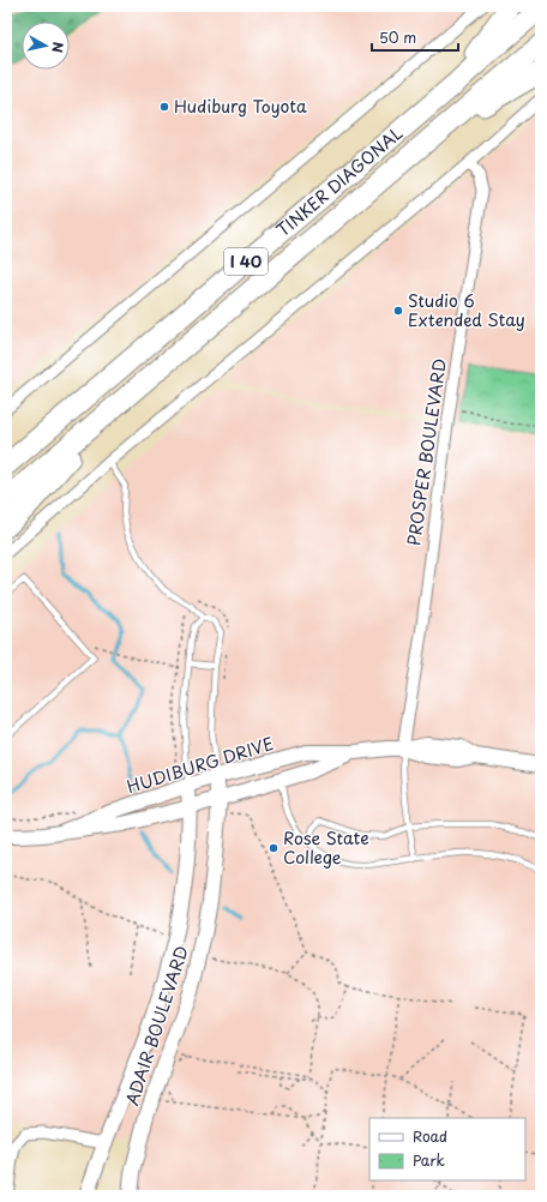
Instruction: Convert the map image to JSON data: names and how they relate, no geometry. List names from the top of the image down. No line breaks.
{"streets":{"highway":["TINKER DIAGONAL","I 40"],"street":["PROSPER BOULEVARD","HUDIBURG DRIVE","ADAIR BOULEVARD"]},"crossings":[["PROSPER BOULEVARD","HUDIBURG DRIVE"],["HUDIBURG DRIVE","ADAIR BOULEVARD"]],"places":["Hudiburg Toyota","Studio 6 Extended Stay","Rose State College"],"legend":["Road","Park"],"scale_bar":"50 m","north":"right"}
